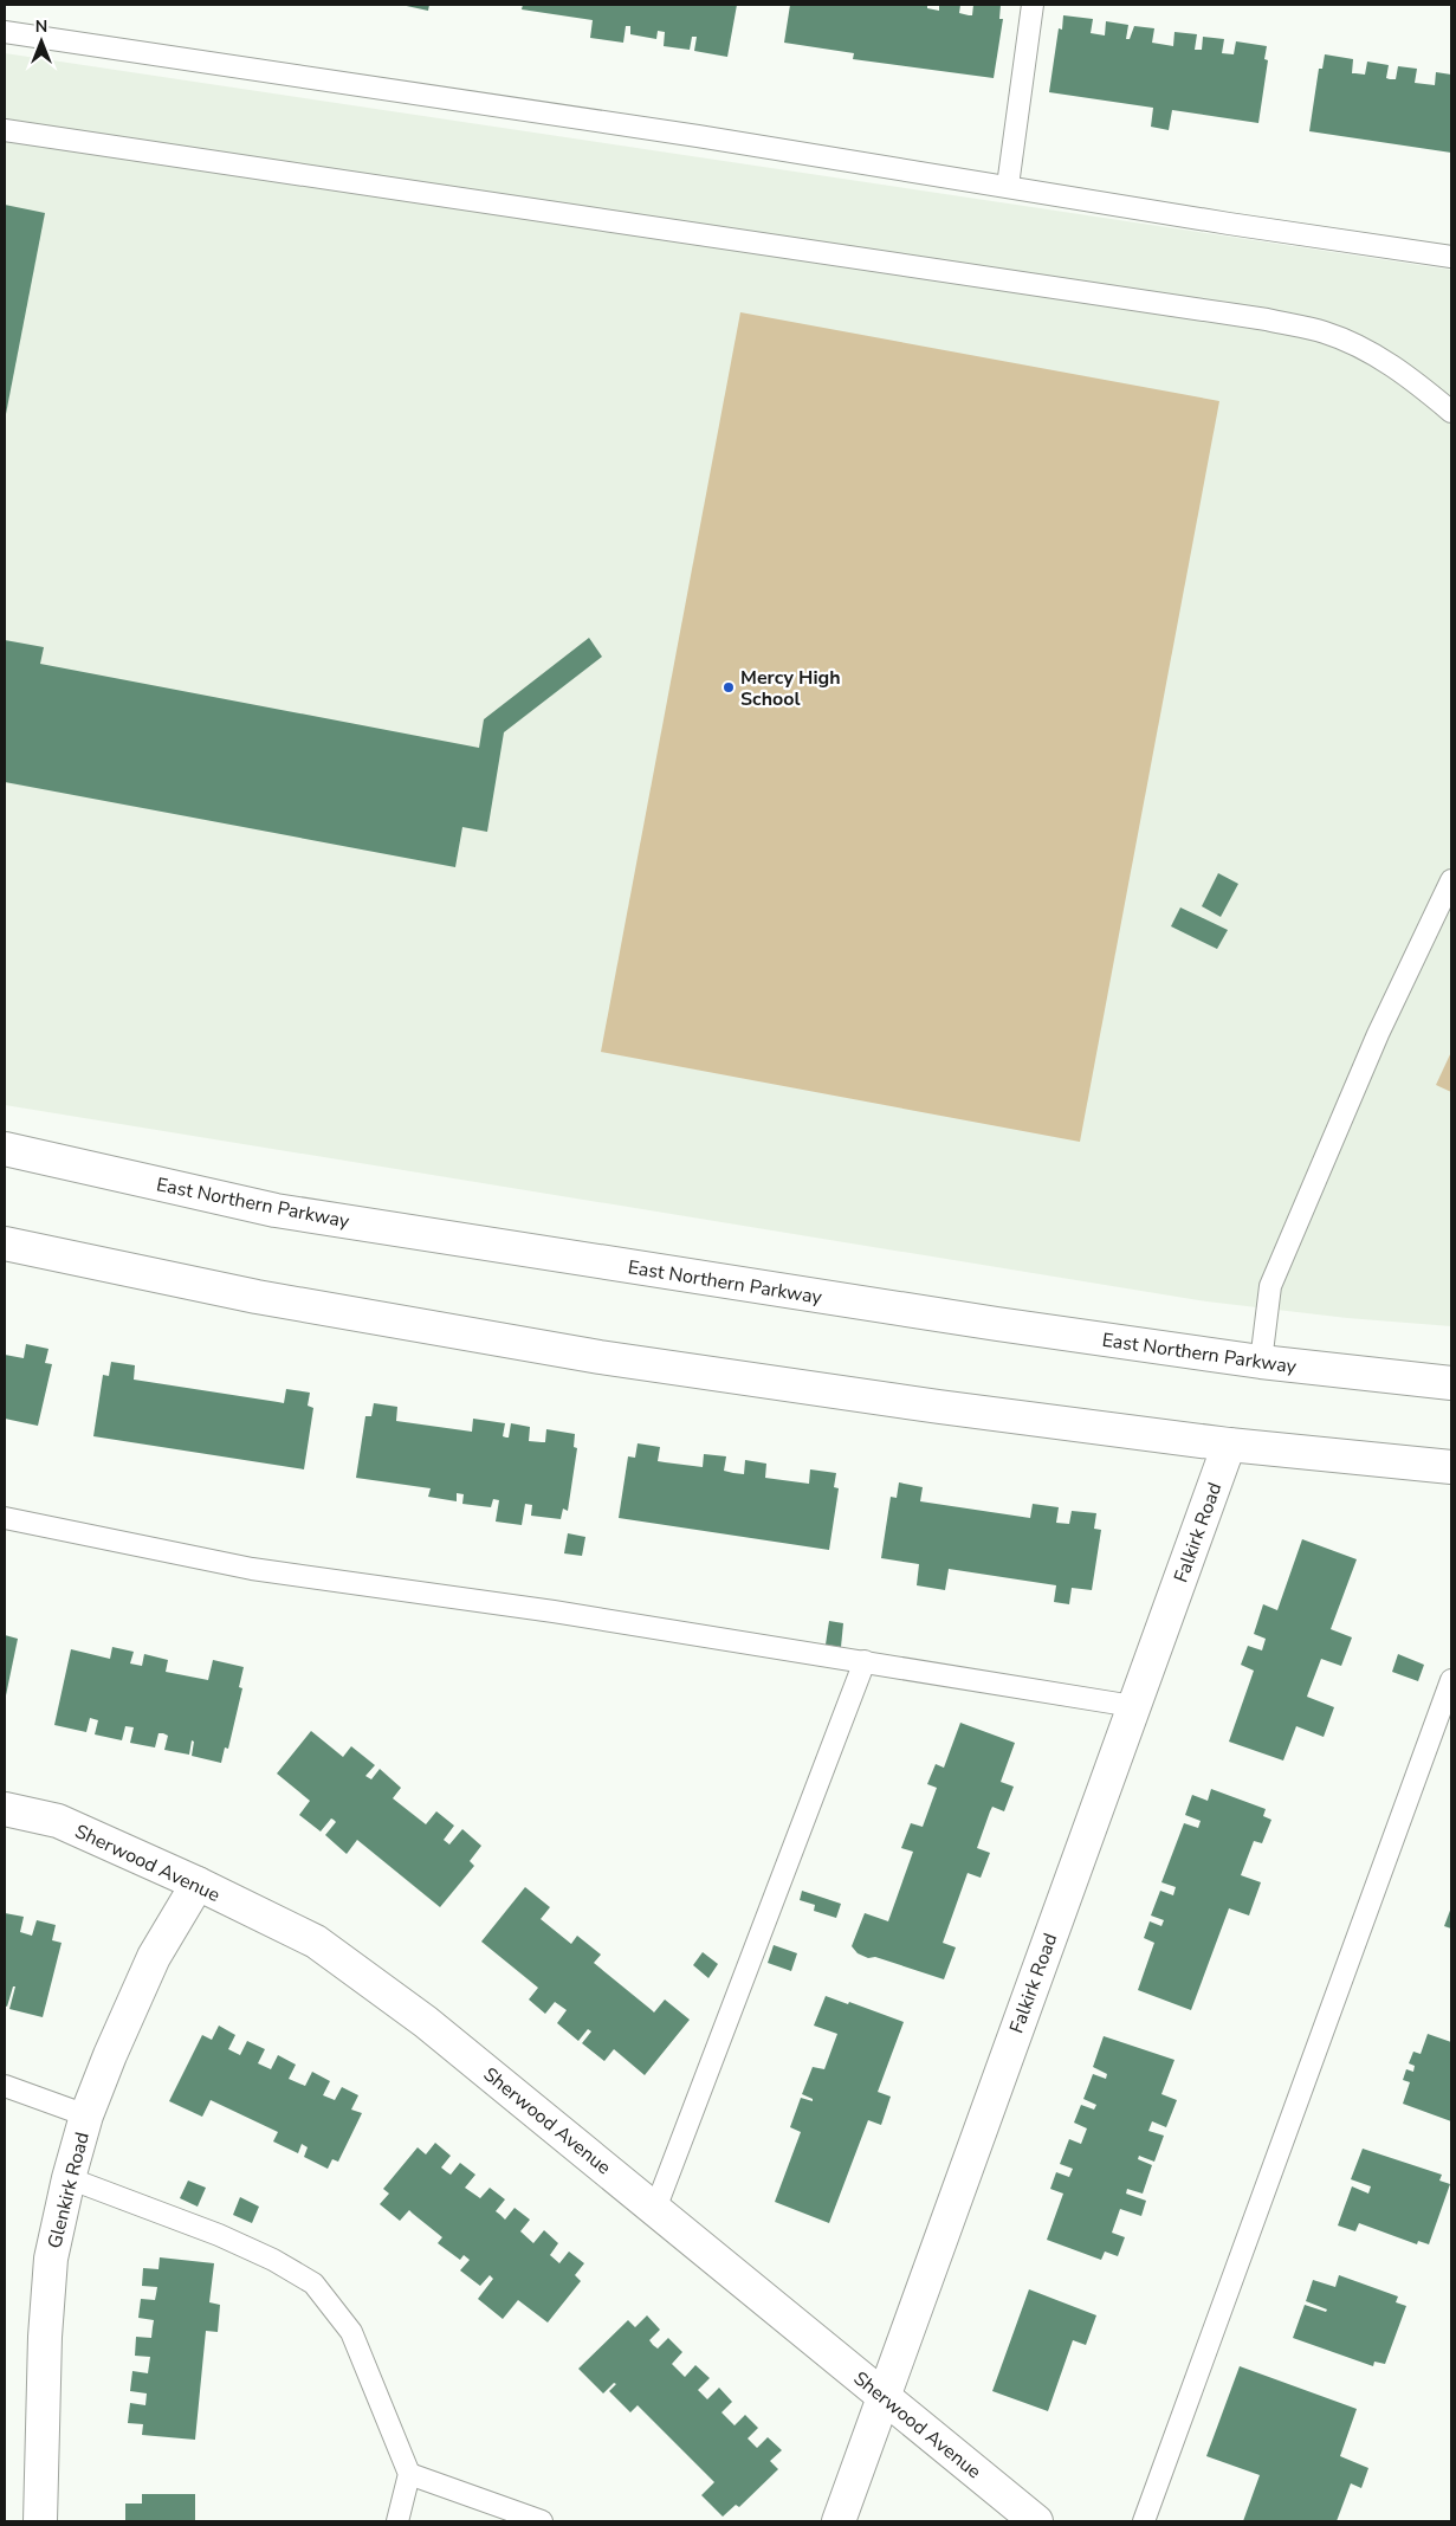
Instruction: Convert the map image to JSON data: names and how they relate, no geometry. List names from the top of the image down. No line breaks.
{"streets":{"street":["East Northern Parkway","Falkirk Road","Sherwood Avenue","Glenkirk Road"]},"crossings":[["Falkirk Road","Sherwood Avenue"],["Sherwood Avenue","Glenkirk Road"]],"places":["Mercy High School"],"north":"top"}
